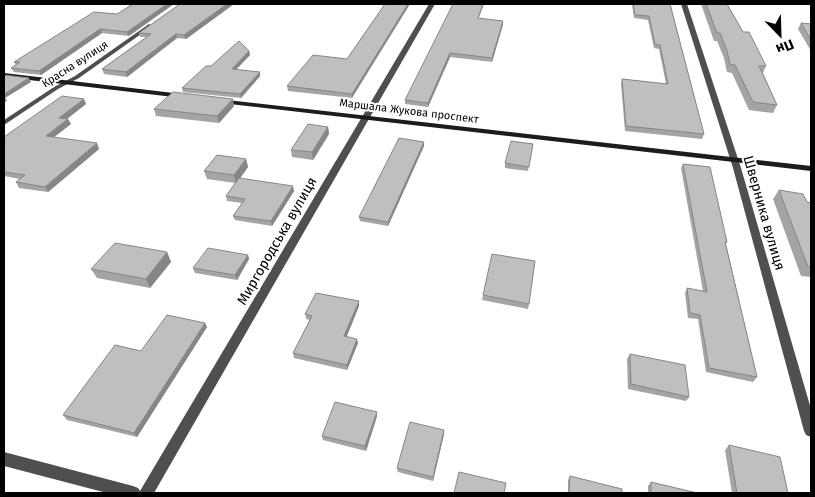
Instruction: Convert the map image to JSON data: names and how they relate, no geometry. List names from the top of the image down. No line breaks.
{"streets":{"street":["Красна вулиця","Маршала Жукова проспект","Шверника вулиця","Миргородська вулиця"]},"crossings":[["Маршала Жукова проспект","Шверника вулиця"],["Маршала Жукова проспект","Миргородська вулиця"]],"north":"bottom right"}
